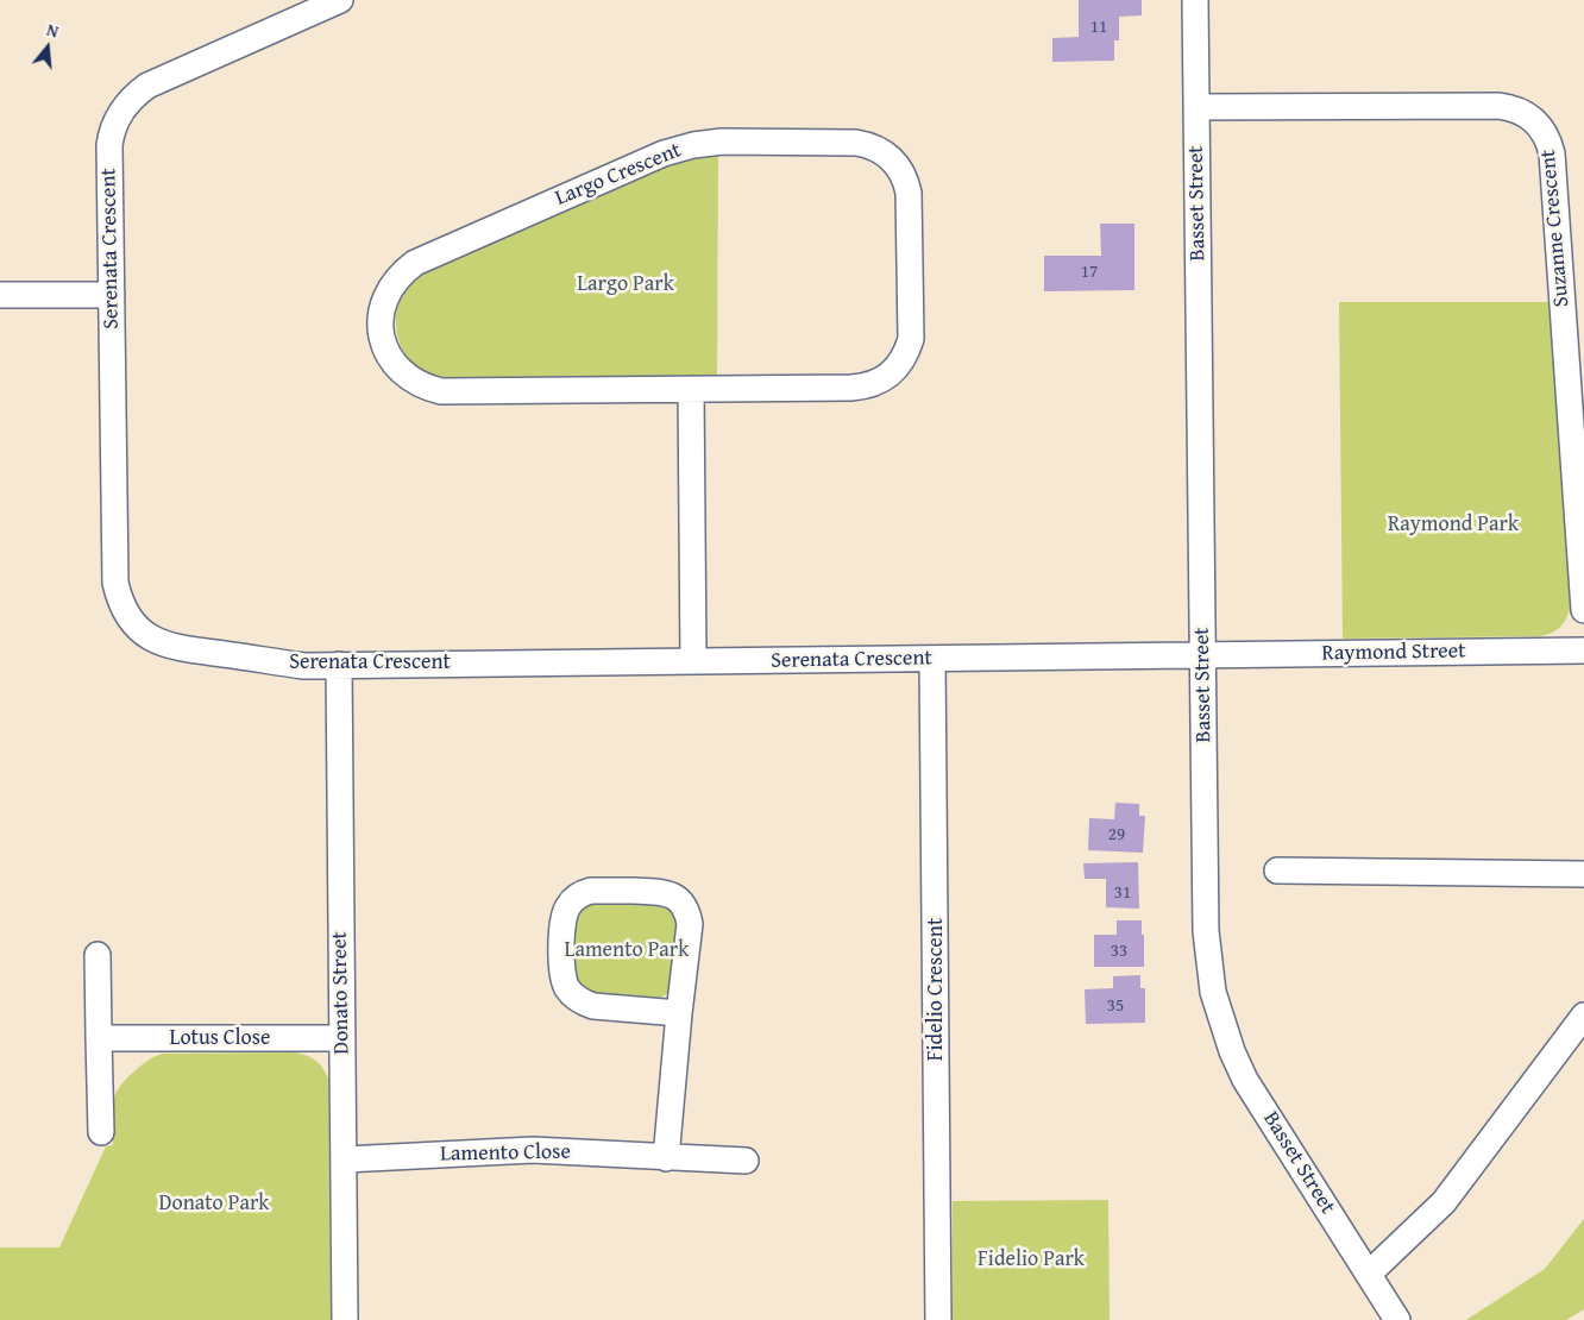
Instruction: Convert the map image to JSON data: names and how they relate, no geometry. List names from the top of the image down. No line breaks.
{"streets":{"street":["Largo Crescent","Basset Street","Suzanne Crescent","Serenata Crescent","Raymond Street","Fidelio Crescent","Donato Street","Lotus Close","Lamento Close"]},"crossings":[["Basset Street","Suzanne Crescent"],["Basset Street","Serenata Crescent"],["Basset Street","Raymond Street"],["Serenata Crescent","Raymond Street"],["Serenata Crescent","Fidelio Crescent"],["Serenata Crescent","Donato Street"],["Donato Street","Lotus Close"],["Donato Street","Lamento Close"]],"parks":["Largo Park","Raymond Park","Lamento Park","Donato Park","Fidelio Park"],"house_numbers":["11","17","29","31","33","35"],"north":"top"}
